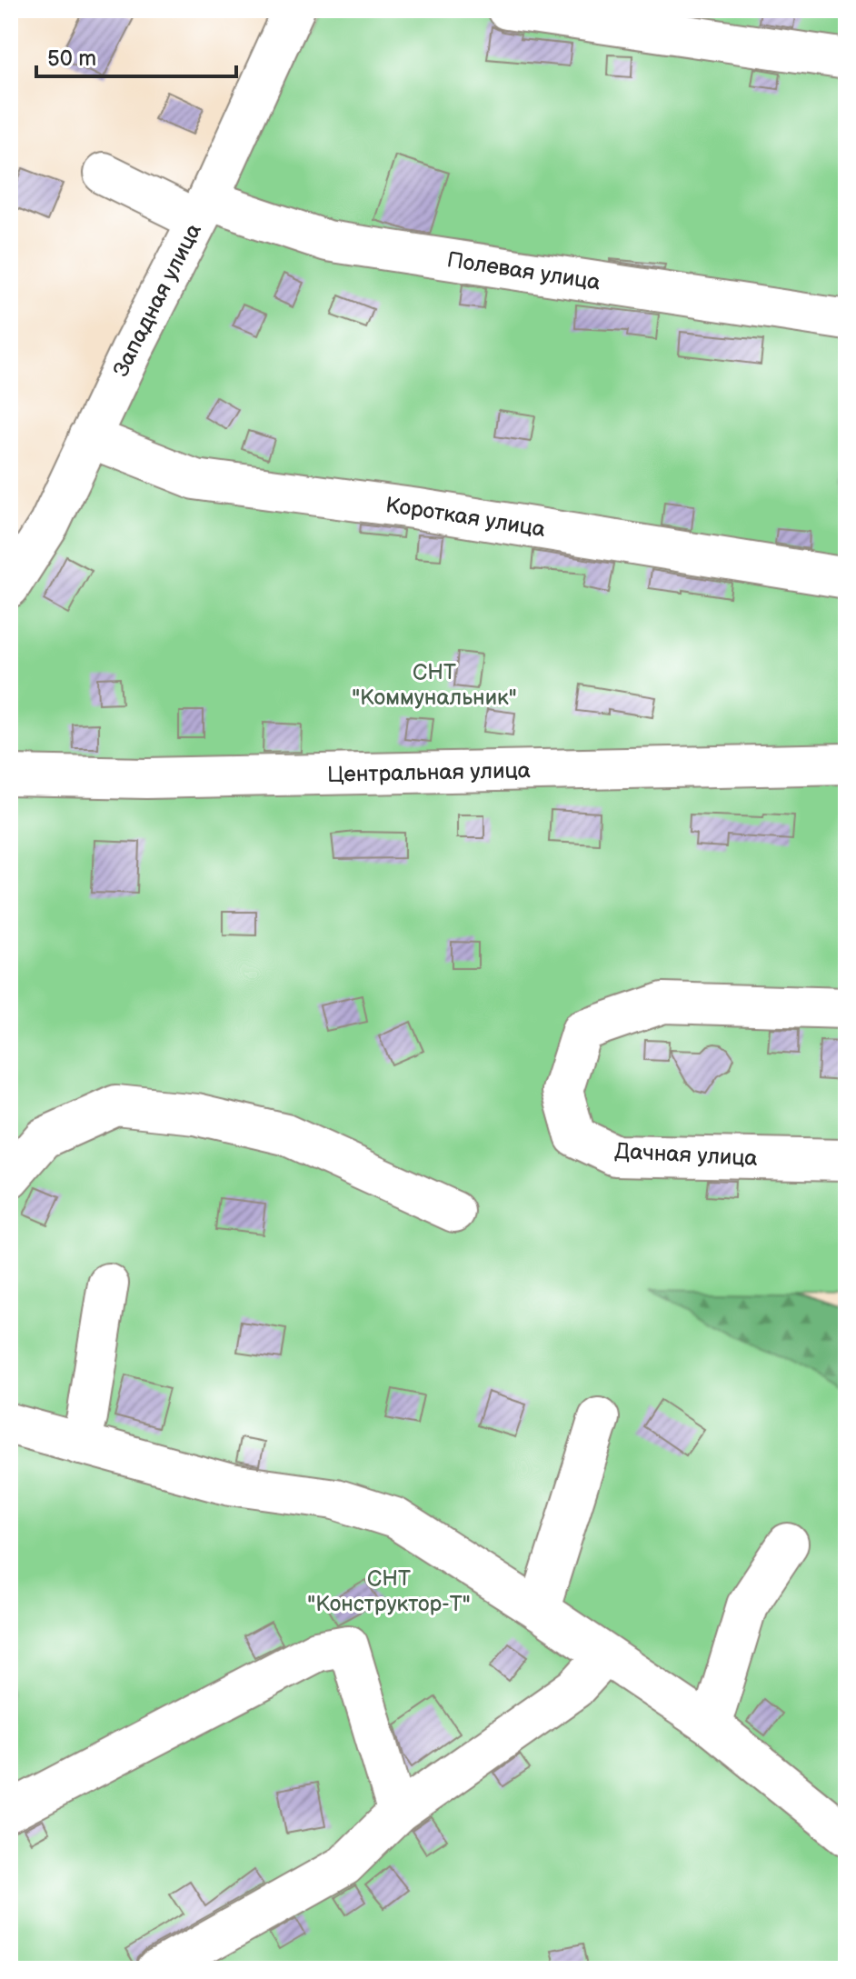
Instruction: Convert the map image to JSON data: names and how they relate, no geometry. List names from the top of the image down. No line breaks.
{"streets":{"street":["Полевая улица","Западная улица","Короткая улица","Центральная улица","Дачная улица"]},"crossings":[["Полевая улица","Западная улица"],["Западная улица","Короткая улица"]],"parks":["СНТ \"Коммунальник\"","СНТ \"Конструктор-Т\""],"scale_bar":"50 m"}
